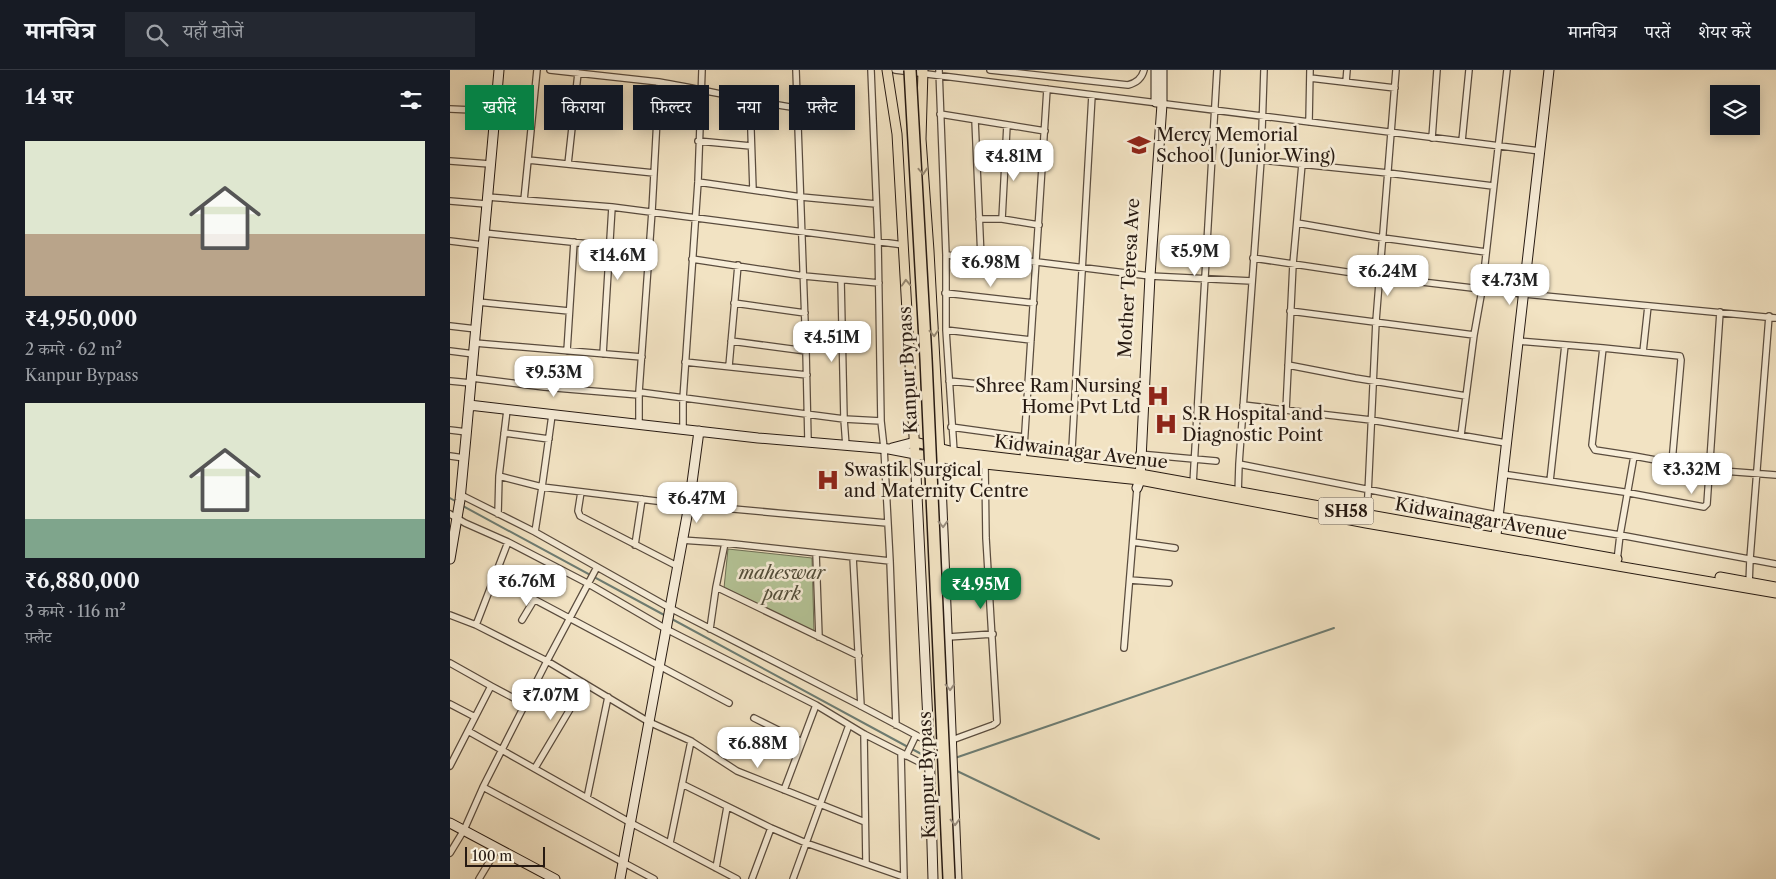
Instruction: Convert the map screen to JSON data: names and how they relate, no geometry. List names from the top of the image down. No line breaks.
{"streets":{"highway":["Kanpur Bypass"],"main road":["Kidwainagar Avenue","SH58"]},"parks":["maheswar park"],"places":{"school or university":["Mercy Memorial School (Junior Wing)"],"hospital":["Shree Ram Nursing Home Pvt Ltd","S.R Hospital and Diagnostic Point","Swastik Surgical and Maternity Centre"]},"scale_bar":"100 m","page":{"header":"मानचित्र","search":"यहाँ खोजें","nav":["मानचित्र","परतें","शेयर करें"],"heading":"14 घर","chip":["खरीदें","किराया","फ़िल्टर","नया","फ़्लैट"],"list":[{"name":"₹4,950,000","note":"2 कमरे · 62 m² · Kanpur Bypass"},{"name":"₹6,880,000","note":"3 कमरे · 116 m² · फ़्लैट"}],"price":["₹4.81M","₹5.9M","₹14.6M","₹6.98M","₹6.24M","₹4.73M","₹4.51M","₹9.53M","₹3.32M","₹6.47M","₹6.76M","₹4.95M","₹7.07M","₹6.88M"],"scale":"100 m"}}
